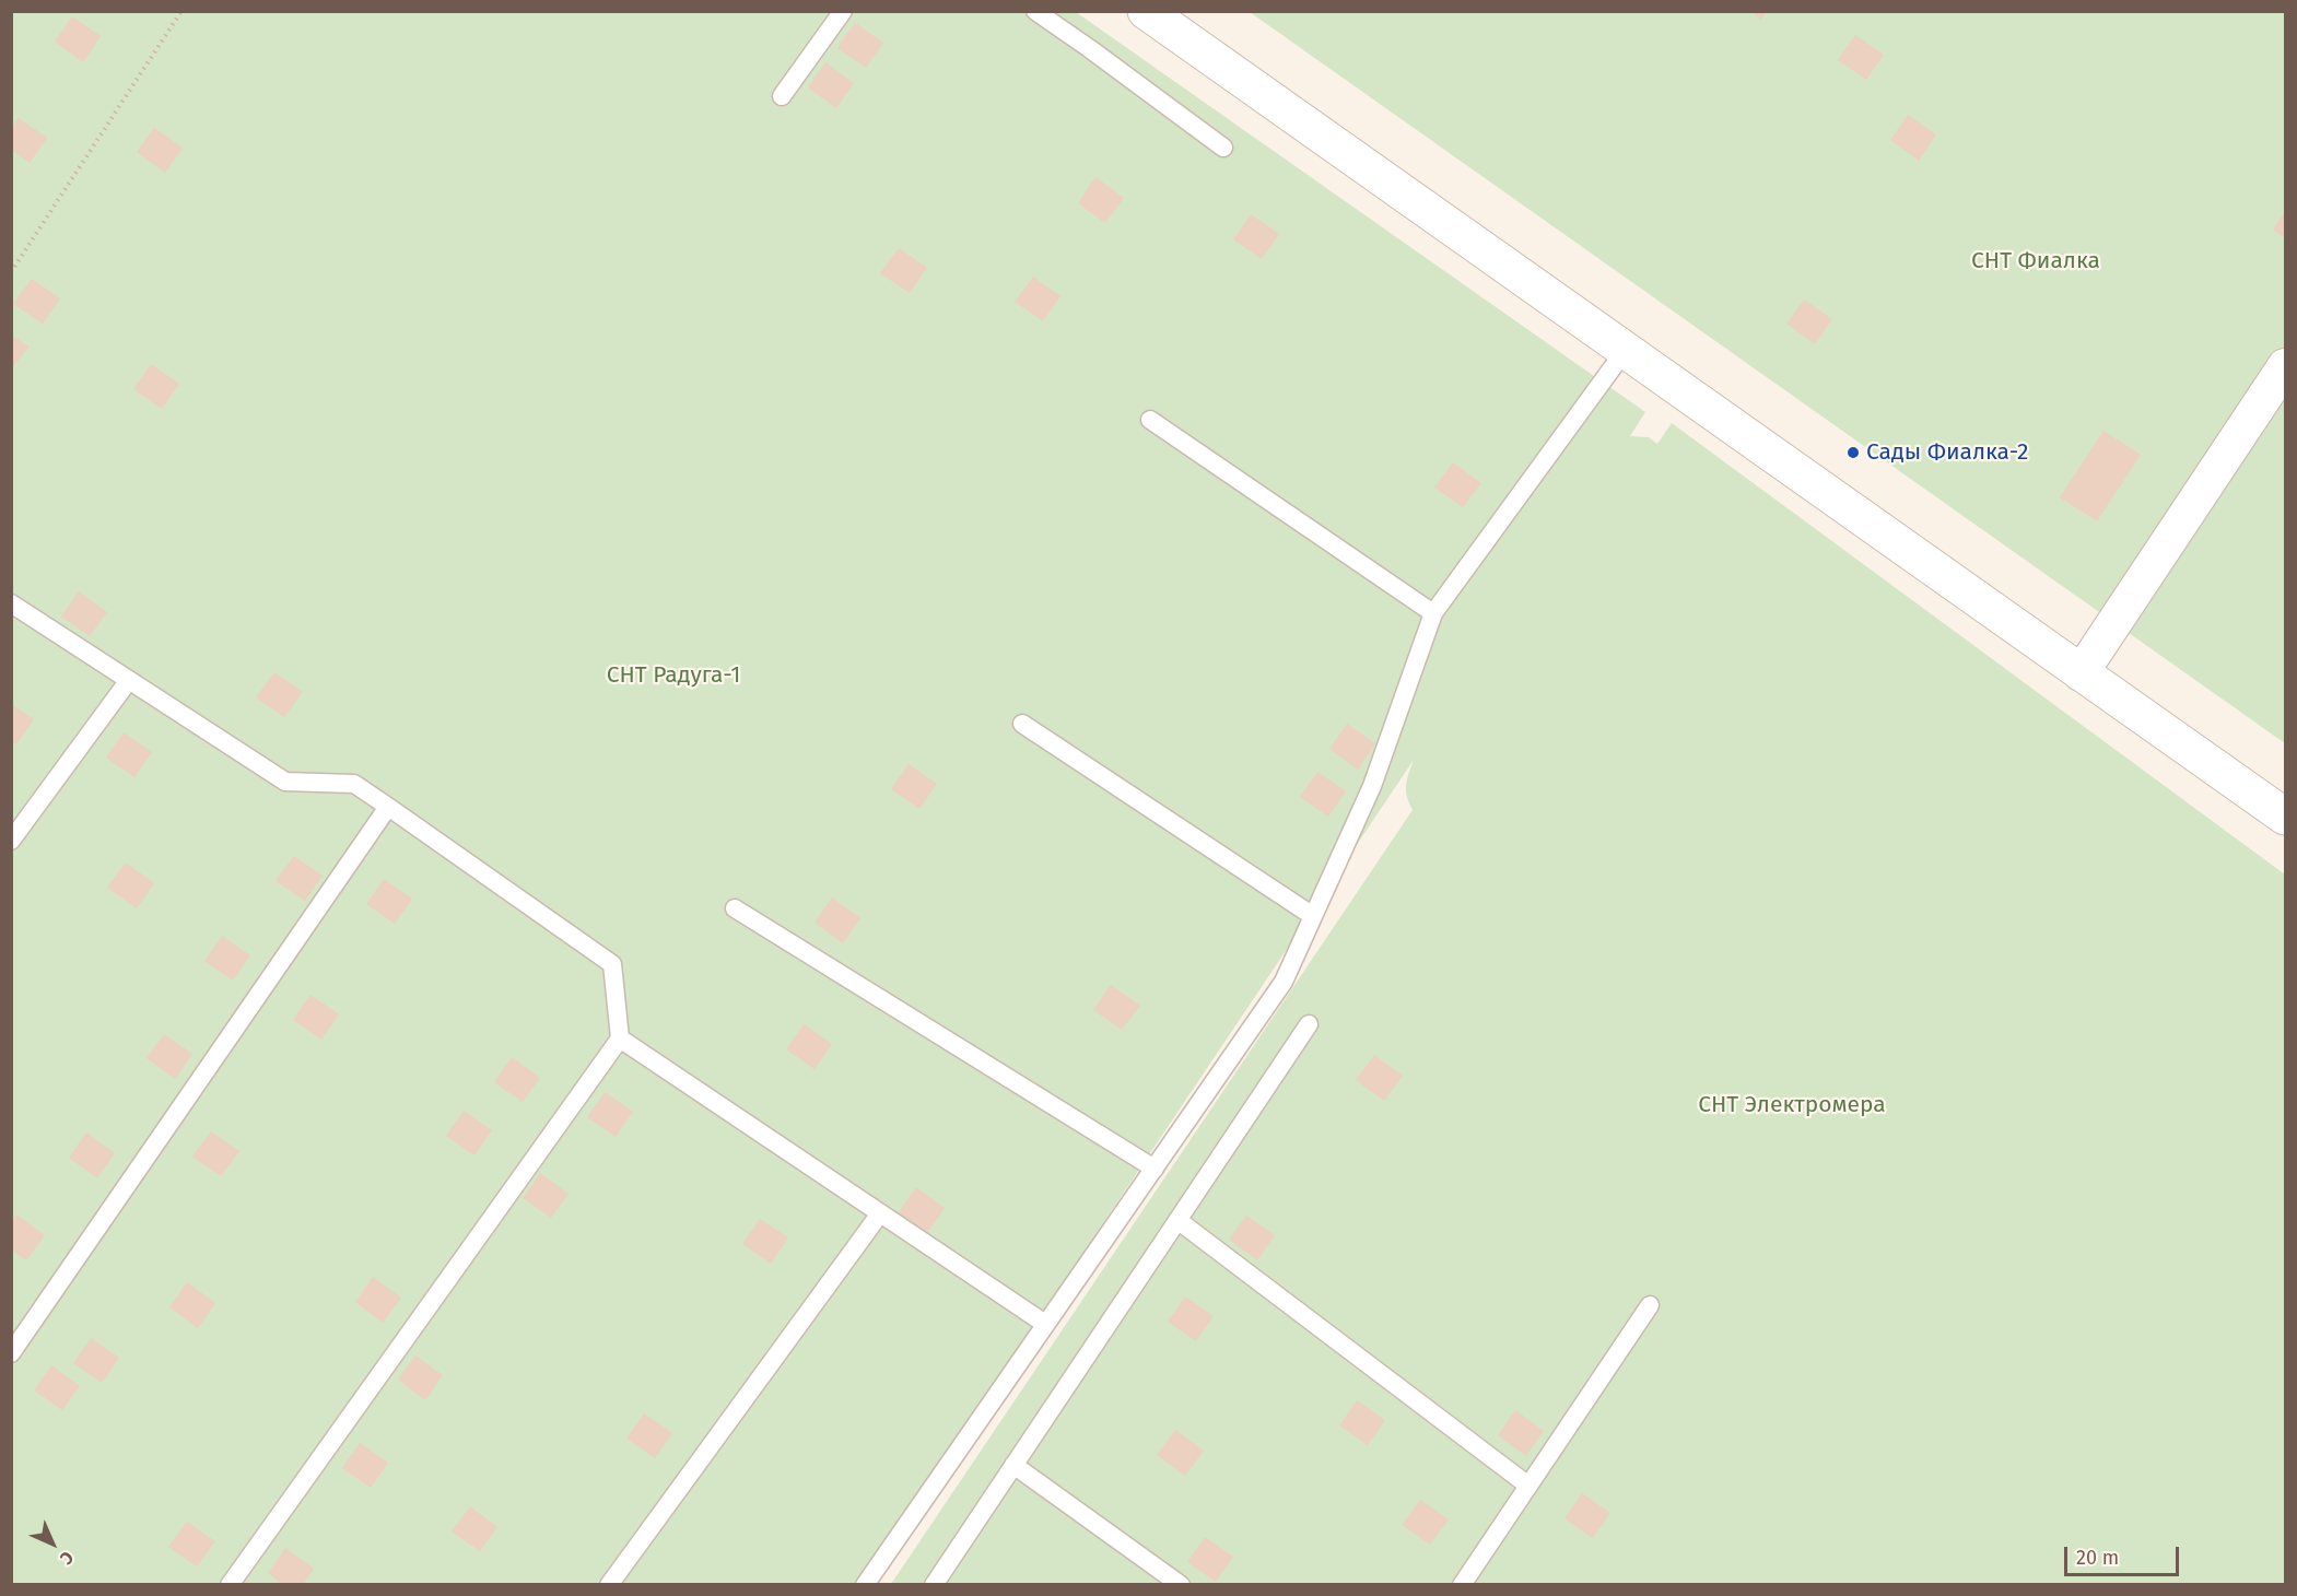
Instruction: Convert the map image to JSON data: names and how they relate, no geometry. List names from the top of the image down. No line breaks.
{"parks":["СНТ Фиалка","СНТ Радуга-1","СНТ Электромера"],"places":["Сады Фиалка-2"],"scale_bar":"20 m","north":"bottom right"}
